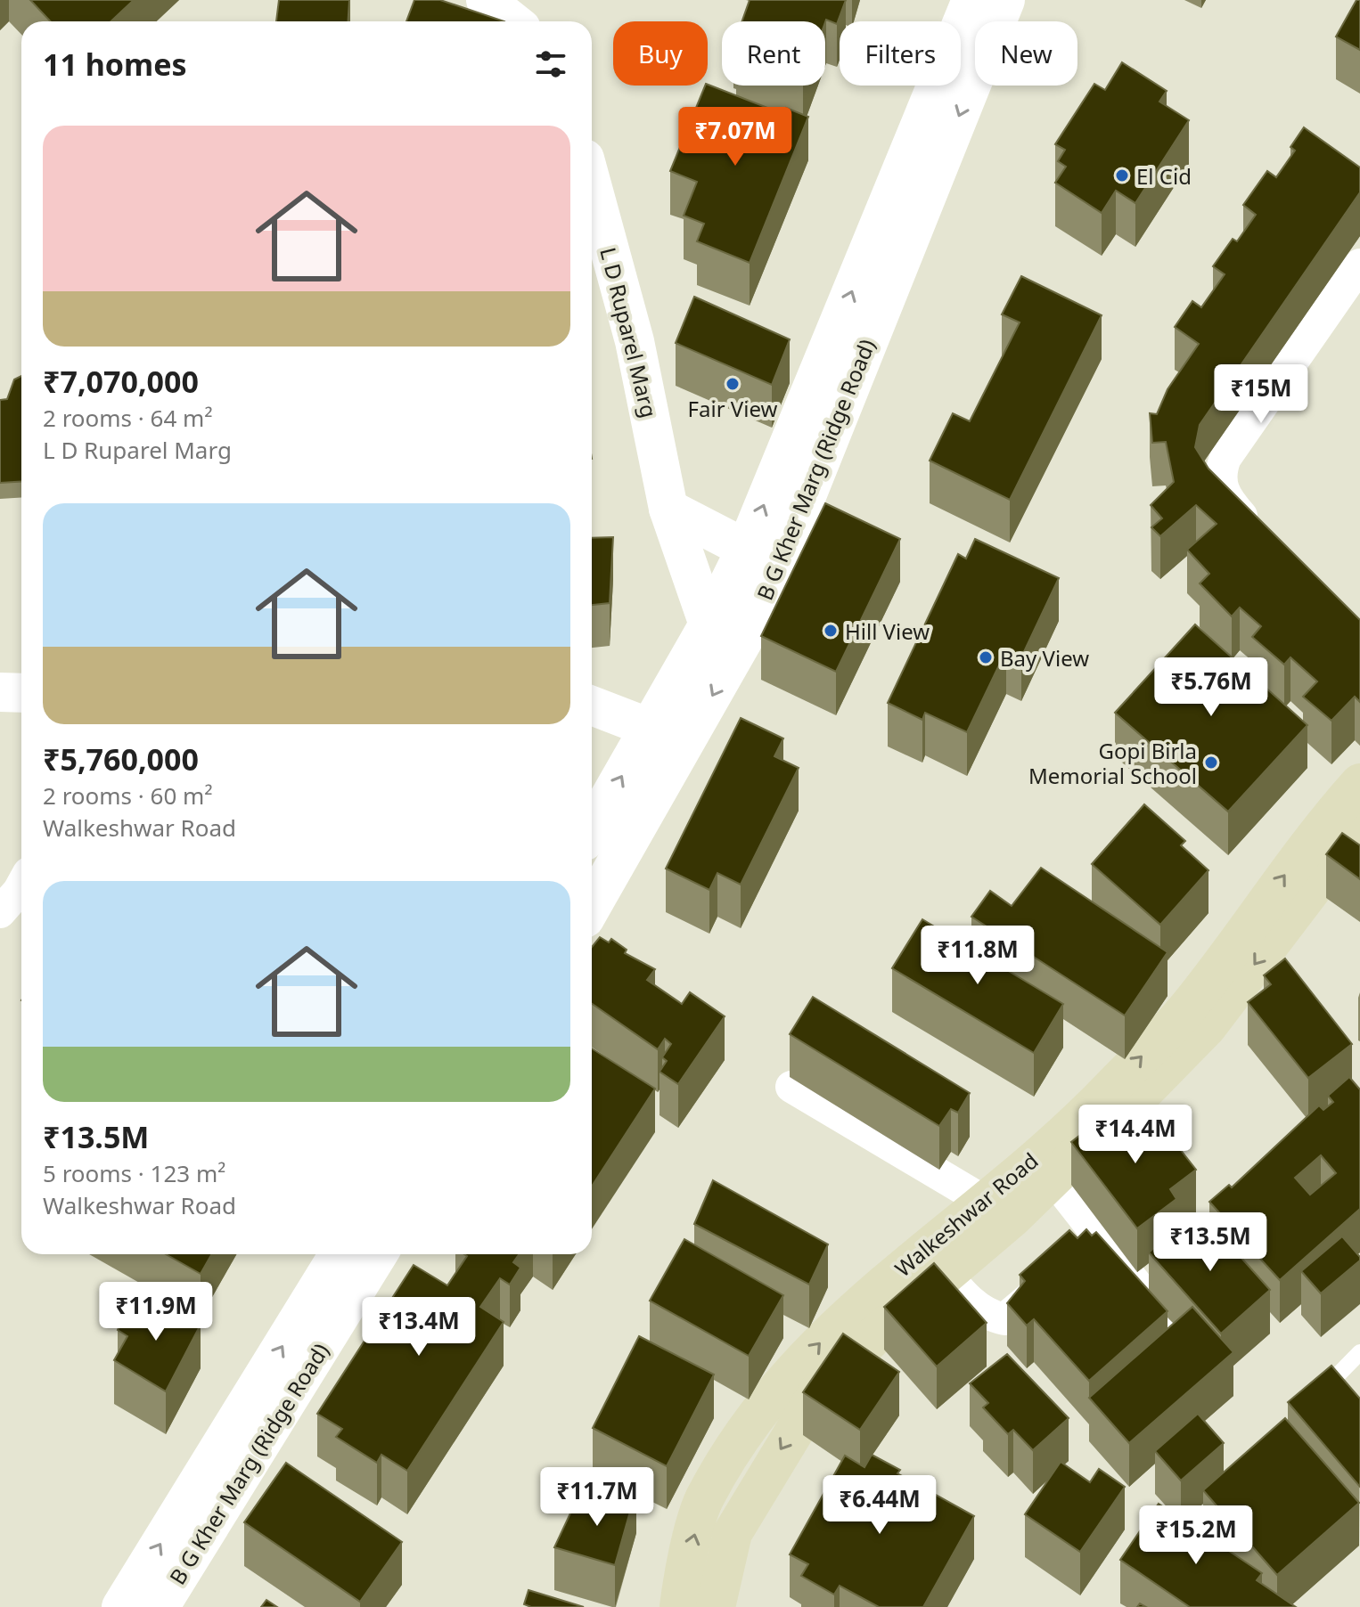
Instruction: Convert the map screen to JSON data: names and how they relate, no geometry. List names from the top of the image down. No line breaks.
{"streets":{"main road":["Walkeshwar Road"],"street":["L D Ruparel Marg","B G Kher Marg (Ridge Road)"]},"crossings":[["L D Ruparel Marg","B G Kher Marg (Ridge Road)"]],"places":["El Cid","Fair View","Hill View","Bay View","Gopi Birla Memorial School"],"page":{"chip":["Buy","Rent","Filters","New"],"heading":"11 homes","price":["₹7.07M","₹15M","₹5.76M","₹11.8M","₹14.4M","₹13.5M","₹11.9M","₹13.4M","₹11.7M","₹6.44M","₹15.2M"],"list":[{"name":"₹7,070,000","note":"2 rooms · 64 m² · L D Ruparel Marg"},{"name":"₹5,760,000","note":"2 rooms · 60 m² · Walkeshwar Road"},{"name":"₹13.5M","note":"5 rooms · 123 m² · Walkeshwar Road"}]}}
